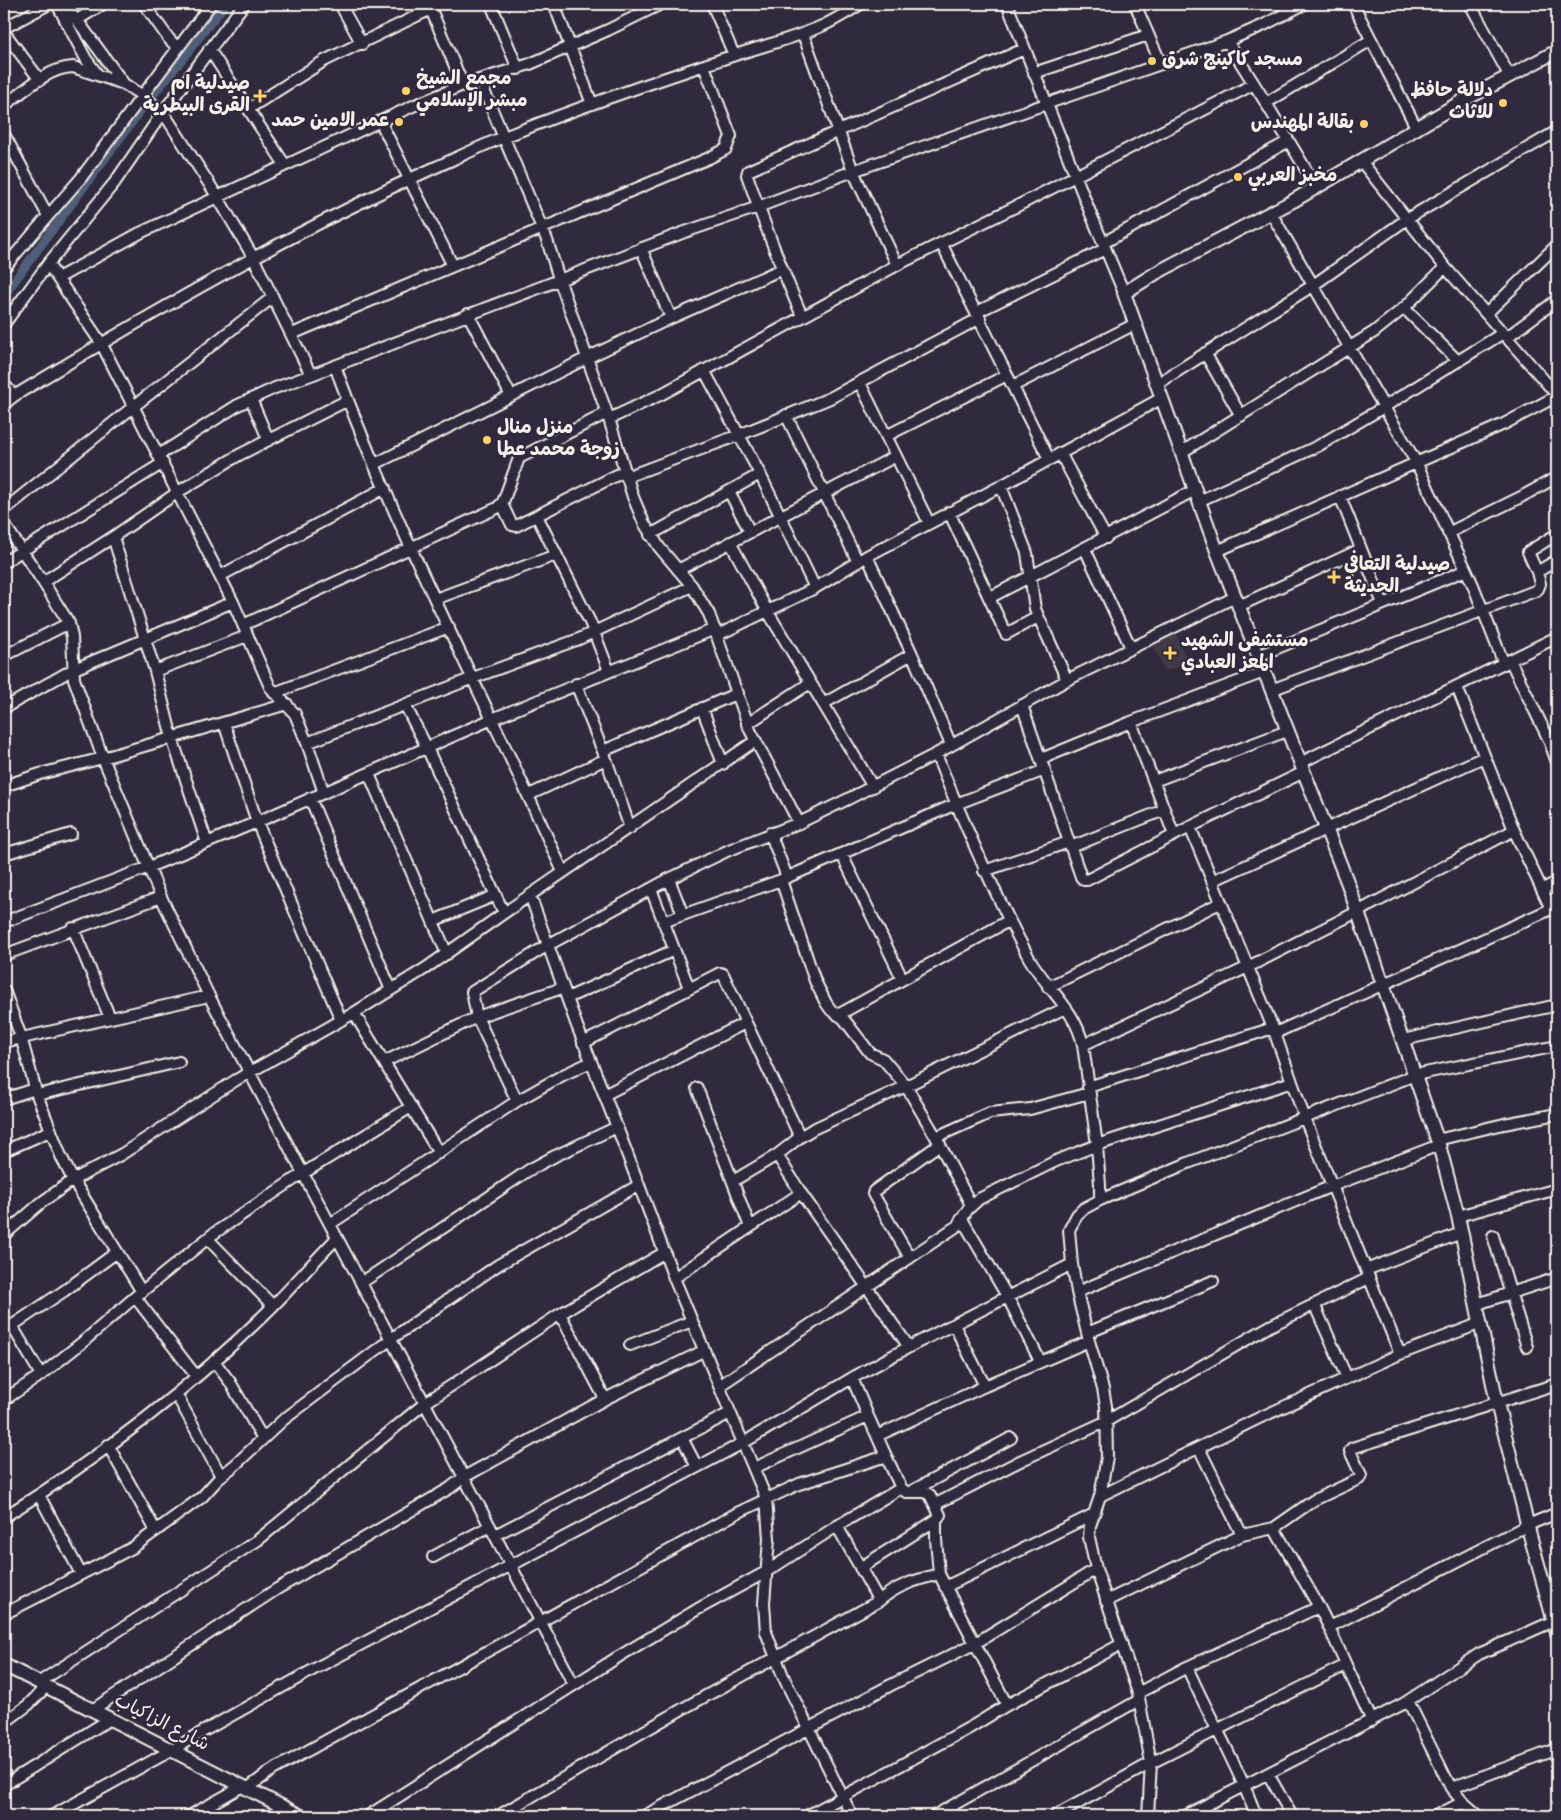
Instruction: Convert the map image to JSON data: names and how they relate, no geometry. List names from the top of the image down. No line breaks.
{"streets":{"street":["شارع الزاكياب"]},"places":{"other":["مسجد كاكينج شرق","مجمع الشيخ مبشر الإسلامي","دلالة حافظ للاثاث","عمر الامين حمد","بقالة المهندس","مخبز العربي","منزل منال زوجة محمد عطا"],"health":["صيدلية ام القرى البيطرية","صيدلية التعافي الحديثة","مستشفى الشهيد المعز العبادي"]}}
